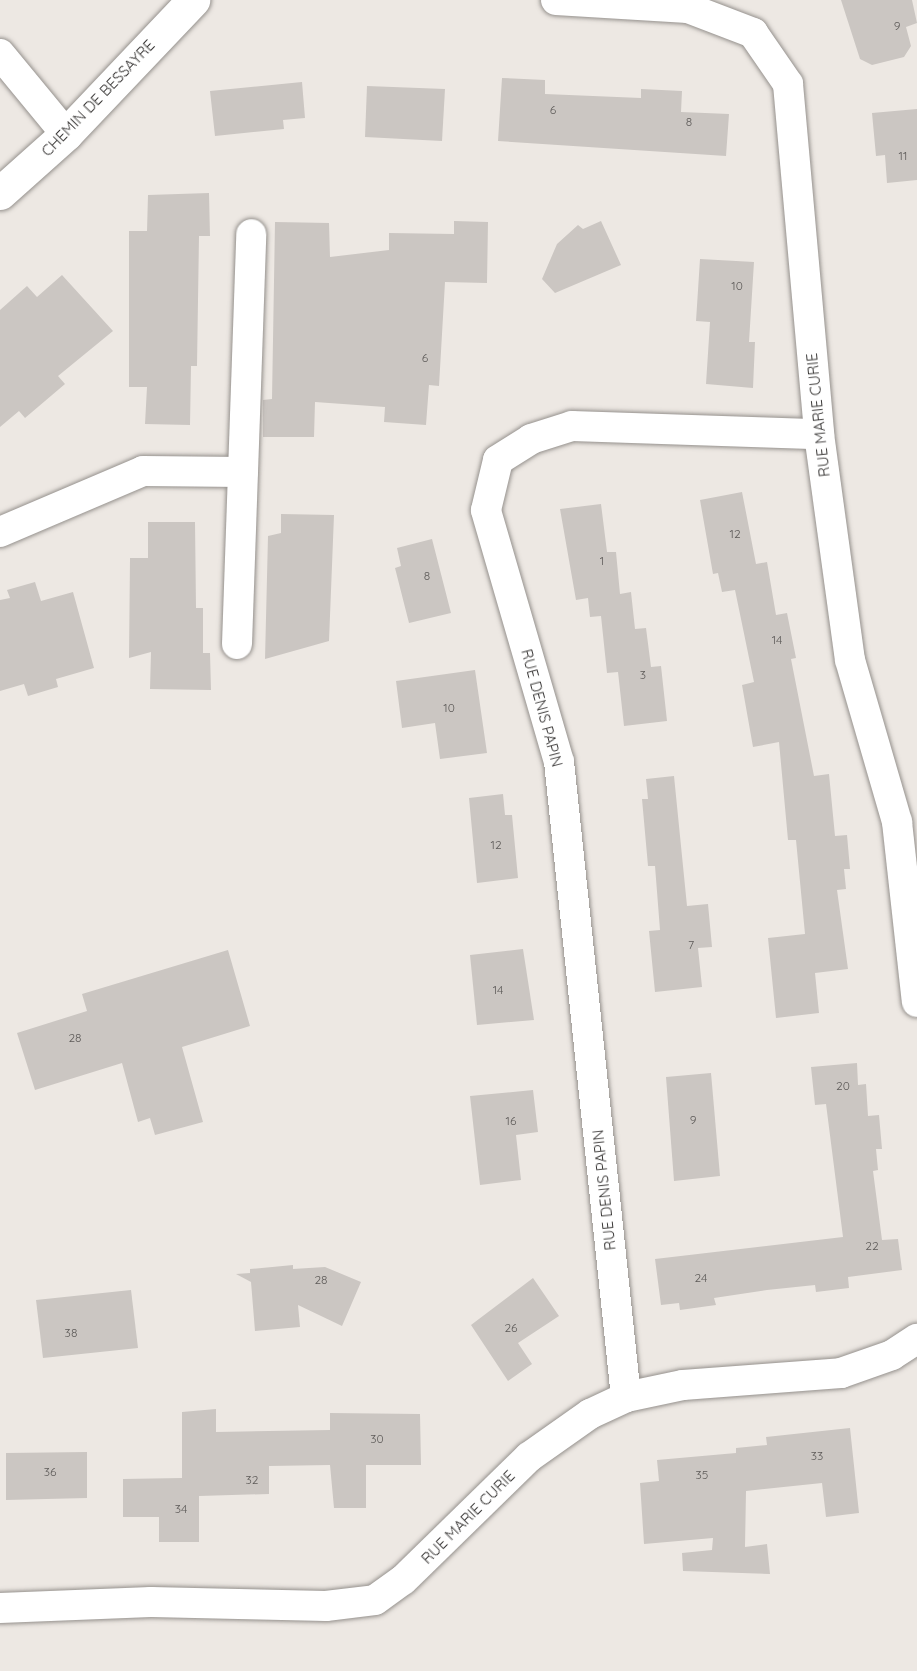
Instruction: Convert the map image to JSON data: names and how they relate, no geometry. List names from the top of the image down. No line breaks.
{"streets":{"street":["CHEMIN DE BESSAYRE","RUE MARIE CURIE","RUE DENIS PAPIN"]},"crossings":[["RUE MARIE CURIE","RUE DENIS PAPIN"]],"house_numbers":["9","6","8","11","10","6","12","1","8","14","3","10","12","7","14","28","20","9","16","22","24","28","26","38","30","33","36","35","32","34"]}
